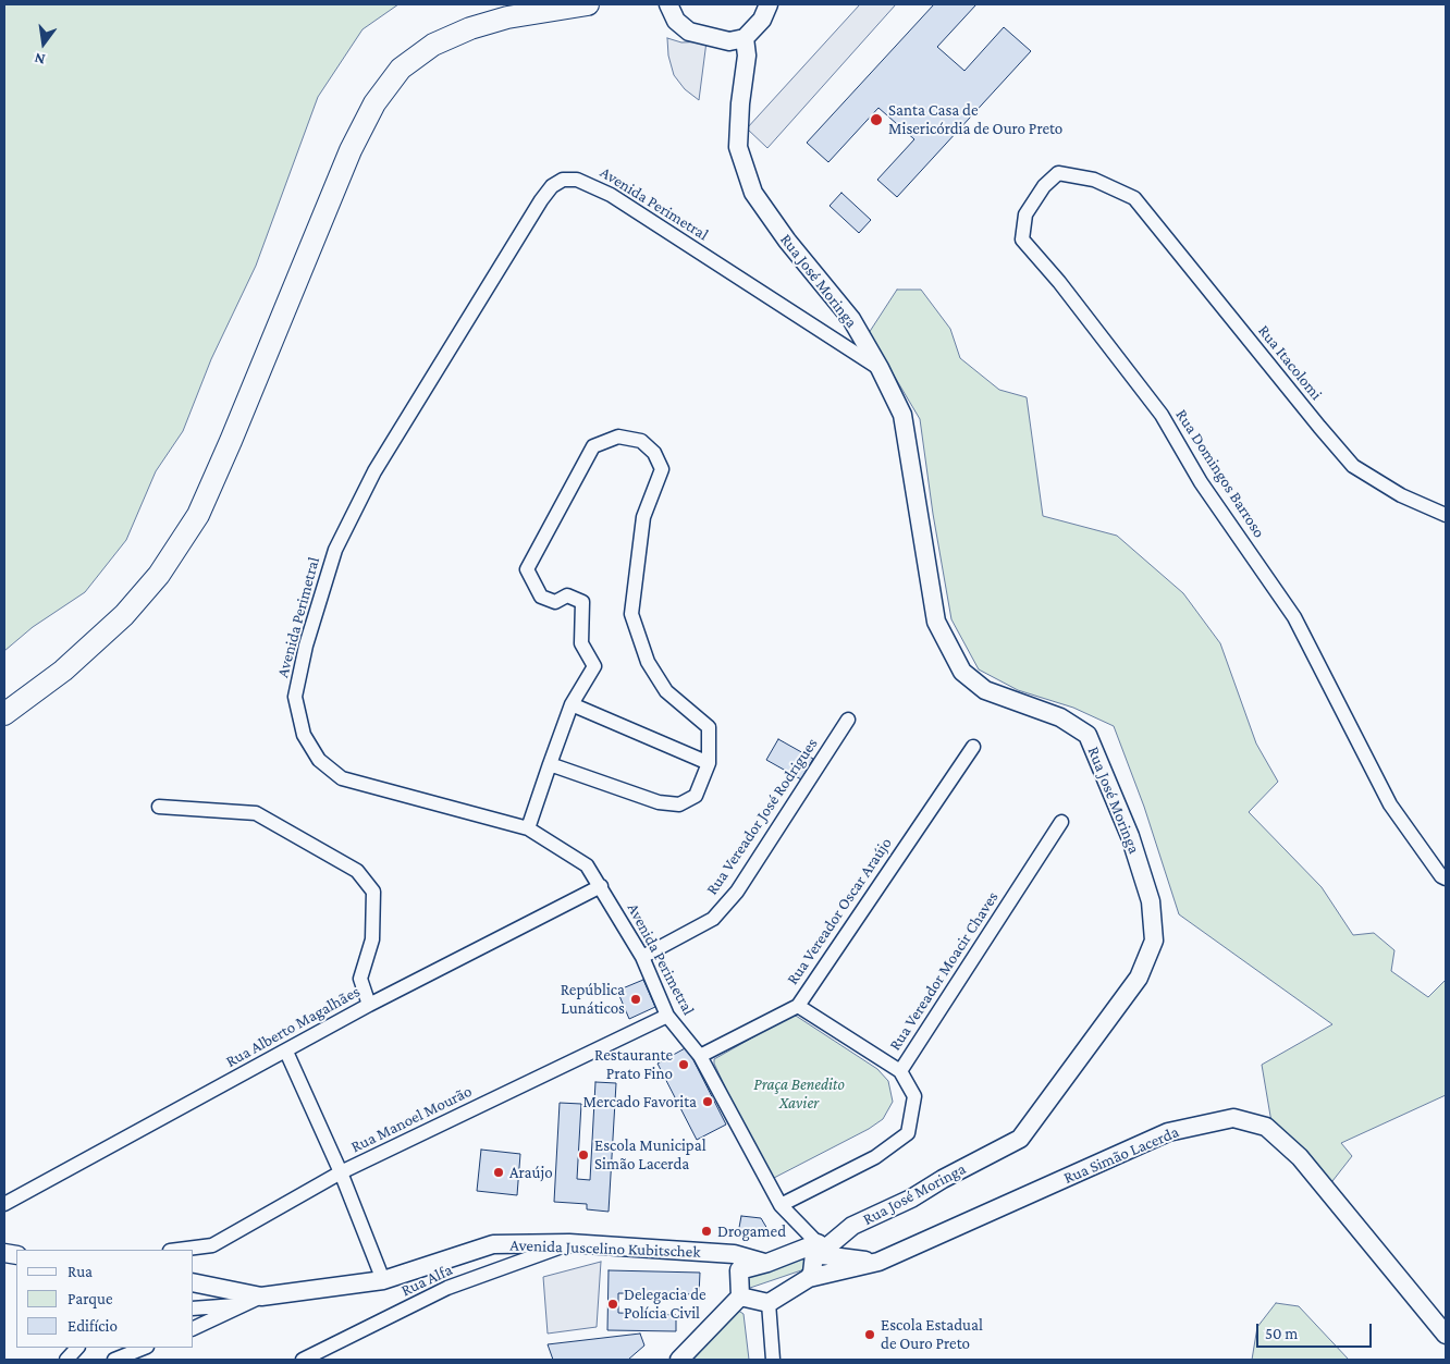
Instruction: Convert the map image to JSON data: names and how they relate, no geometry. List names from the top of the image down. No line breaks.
{"streets":{"street":["Avenida Perimetral","Rua José Moringa","Rua Itacolomi","Rua Domingos Barroso","Rua Vereador José Rodrigues","Rua Vereador Oscar Araújo","Rua Vereador Moacir Chaves","Rua Alberto Magalhães","Rua Manoel Mourão","Rua Simão Lacerda","Avenida Juscelino Kubitschek","Rua Alfa"]},"crossings":[["Avenida Perimetral","Rua José Moringa"],["Avenida Perimetral","Rua Vereador José Rodrigues"],["Avenida Perimetral","Rua Vereador Oscar Araújo"],["Avenida Perimetral","Rua Vereador Moacir Chaves"],["Avenida Perimetral","Rua Alberto Magalhães"],["Avenida Perimetral","Rua Manoel Mourão"],["Avenida Perimetral","Avenida Juscelino Kubitschek"],["Rua José Moringa","Avenida Juscelino Kubitschek"],["Rua Itacolomi","Rua Domingos Barroso"],["Avenida Juscelino Kubitschek","Rua Alfa"]],"parks":["Praça Benedito Xavier"],"places":["Santa Casa de Misericórdia de Ouro Preto","República Lunáticos","Restaurante Prato Fino","Mercado Favorita","Escola Municipal Simão Lacerda","Araújo","Drogamed","Delegacia de Polícia Civil","Escola Estadual de Ouro Preto"],"legend":["Rua","Parque","Edifício"],"scale_bar":"50 m","north":"bottom"}
